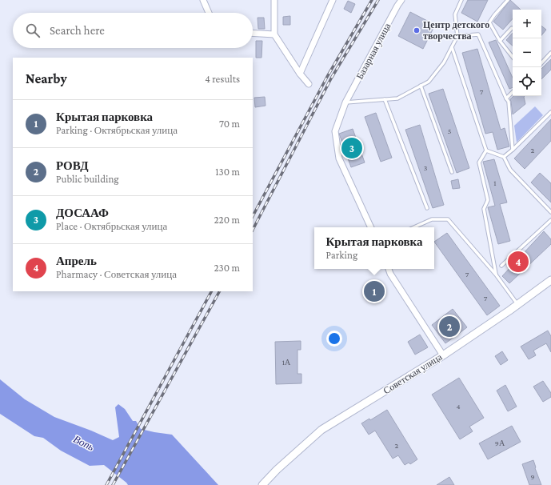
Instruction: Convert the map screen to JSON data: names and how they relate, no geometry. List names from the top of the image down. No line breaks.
{"streets":{"street":["Базарная улица","Советская улица"]},"water":["Вопь"],"places":["Центр детского творчества"],"house_numbers":["7","5","2","3","1","7","7","1А","4","9А","2","9"],"page":{"map_buttons":["+","−"],"search":"Search here","heading":["Nearby","4 results"],"list":[{"mark":"1","name":"Крытая парковка","note":"Parking · Октябрьская улица","value":"70 m"},{"mark":"2","name":"РОВД","note":"Public building","value":"130 m"},{"mark":"3","name":"ДОСААФ","note":"Place · Октябрьская улица","value":"220 m"},{"mark":"4","name":"Апрель","note":"Pharmacy · Советская улица","value":"230 m"}],"pins":["3","4","1","2"],"popup":["Крытая парковка","Parking"]}}
